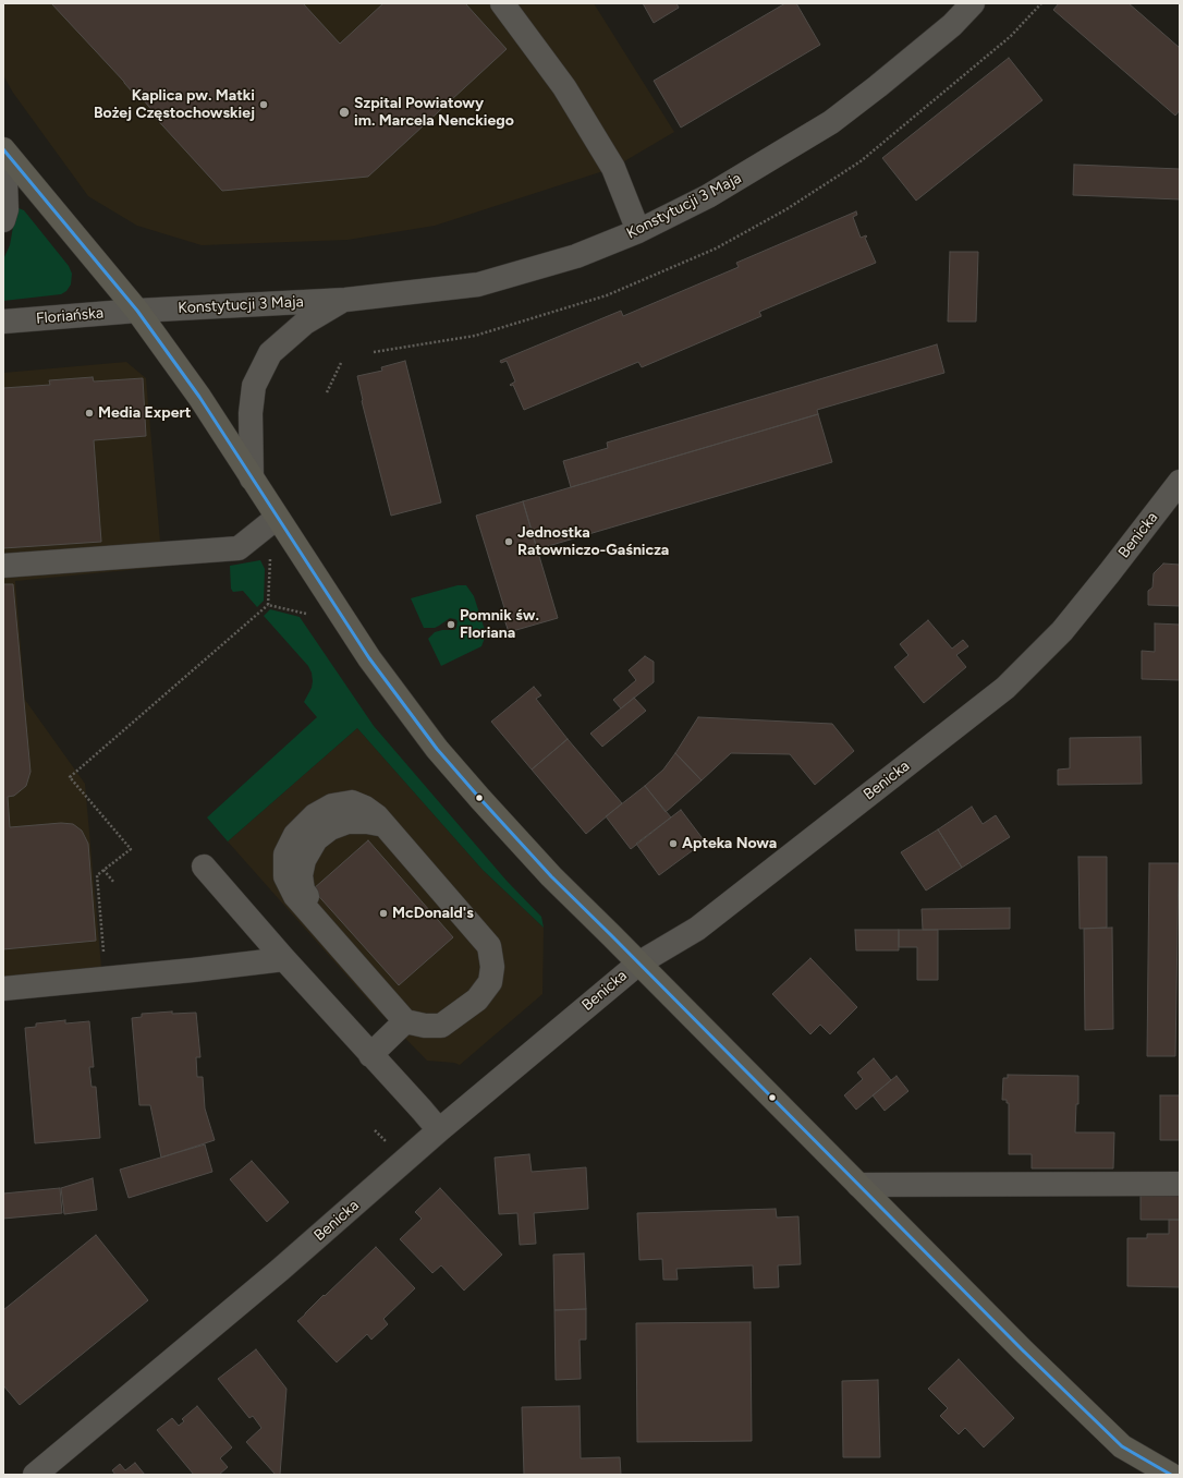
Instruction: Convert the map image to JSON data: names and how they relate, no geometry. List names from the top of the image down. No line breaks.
{"streets":{"street":["Konstytucji 3 Maja","Floriańska","Benicka"]},"crossings":[["Konstytucji 3 Maja","Floriańska"]],"places":["Kaplica pw. Matki Bożej Częstochowskiej","Szpital Powiatowy im. Marcela Nenckiego","Media Expert","Jednostka Ratowniczo-Gaśnicza","Pomnik św. Floriana","Apteka Nowa","McDonald's"]}
